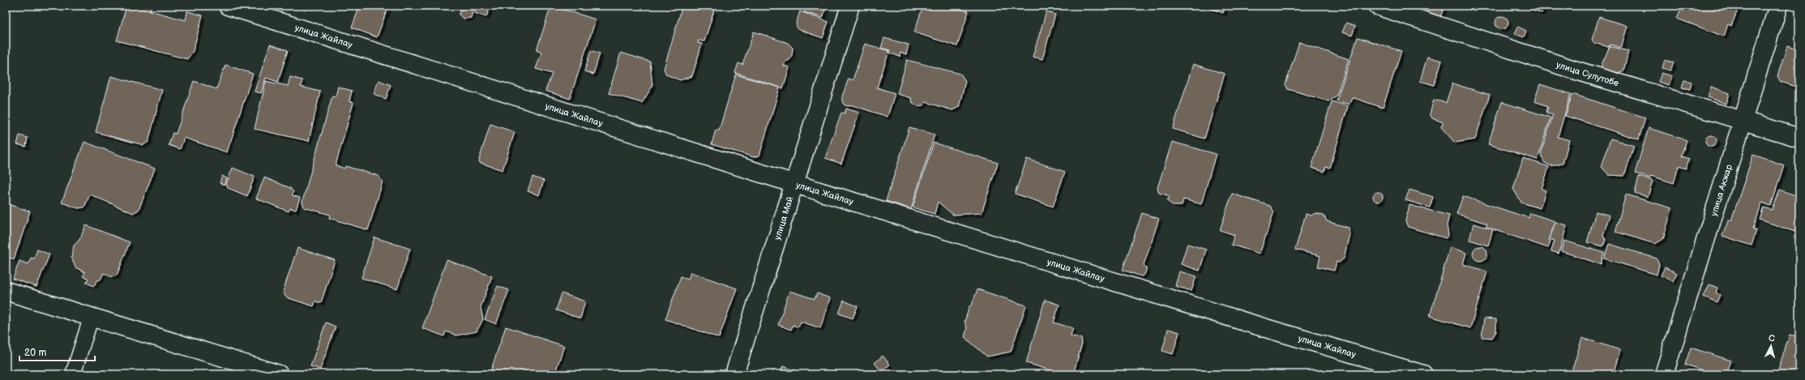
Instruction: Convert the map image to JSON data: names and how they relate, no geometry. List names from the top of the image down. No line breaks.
{"streets":{"street":["улица Жайлау","улица Сулутобе","улица Акжар","улица Май"]},"crossings":[["улица Жайлау","улица Май"],["улица Сулутобе","улица Акжар"]],"scale_bar":"20 m","north":"top"}
